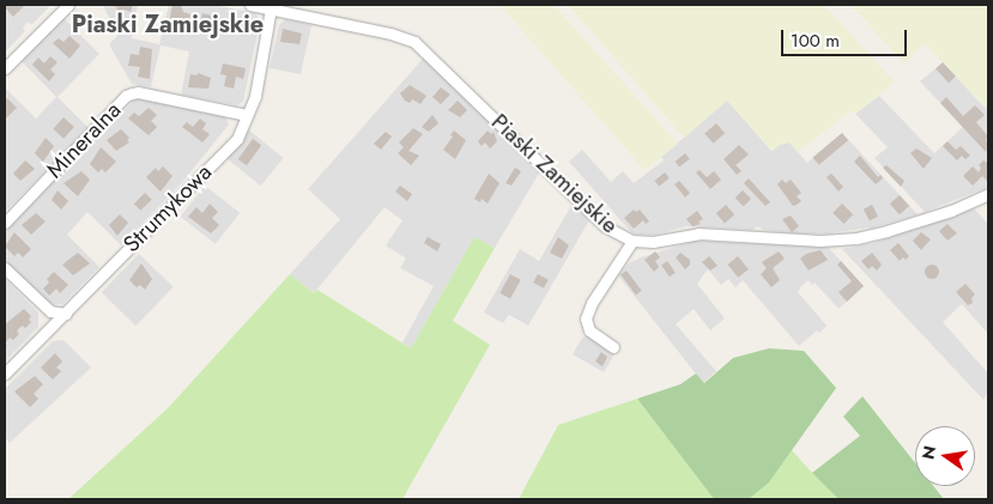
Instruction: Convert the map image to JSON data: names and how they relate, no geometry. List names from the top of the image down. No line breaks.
{"streets":{"street":["Mineralna","Piaski Zamiejskie","Strumykowa"]},"crossings":[["Mineralna","Strumykowa"],["Piaski Zamiejskie","Strumykowa"]],"districts":["Piaski Zamiejskie"],"scale_bar":"100 m","north":"left"}
